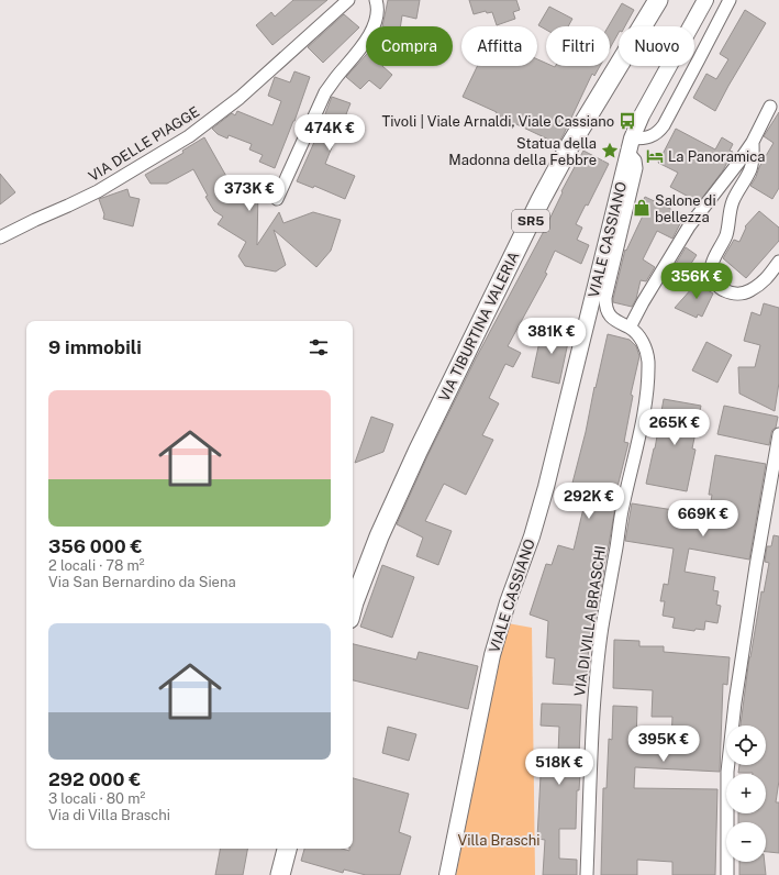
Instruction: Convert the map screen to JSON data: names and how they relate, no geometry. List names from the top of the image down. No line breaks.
{"streets":{"main road":["SR5","VIA TIBURTINA VALERIA"],"street":["VIA DELLE PIAGGE","VIALE CASSIANO","VIA DI VILLA BRASCHI"]},"parks":["Villa Braschi"],"places":{"bus stop":["Tivoli | Viale Arnaldi, Viale Cassiano"],"place":["Statua della Madonna della Febbre"],"hotel":["La Panoramica"],"shop":["Salone di bellezza"]},"page":{"chip":["Compra","Affitta","Filtri","Nuovo"],"price":["474K €","373K €","356K €","381K €","265K €","292K €","669K €","395K €","518K €"],"heading":"9 immobili","list":[{"name":"356 000 €","note":"2 locali · 78 m² · Via San Bernardino da Siena"},{"name":"292 000 €","note":"3 locali · 80 m² · Via di Villa Braschi"}],"map_buttons":["+","−"]}}
